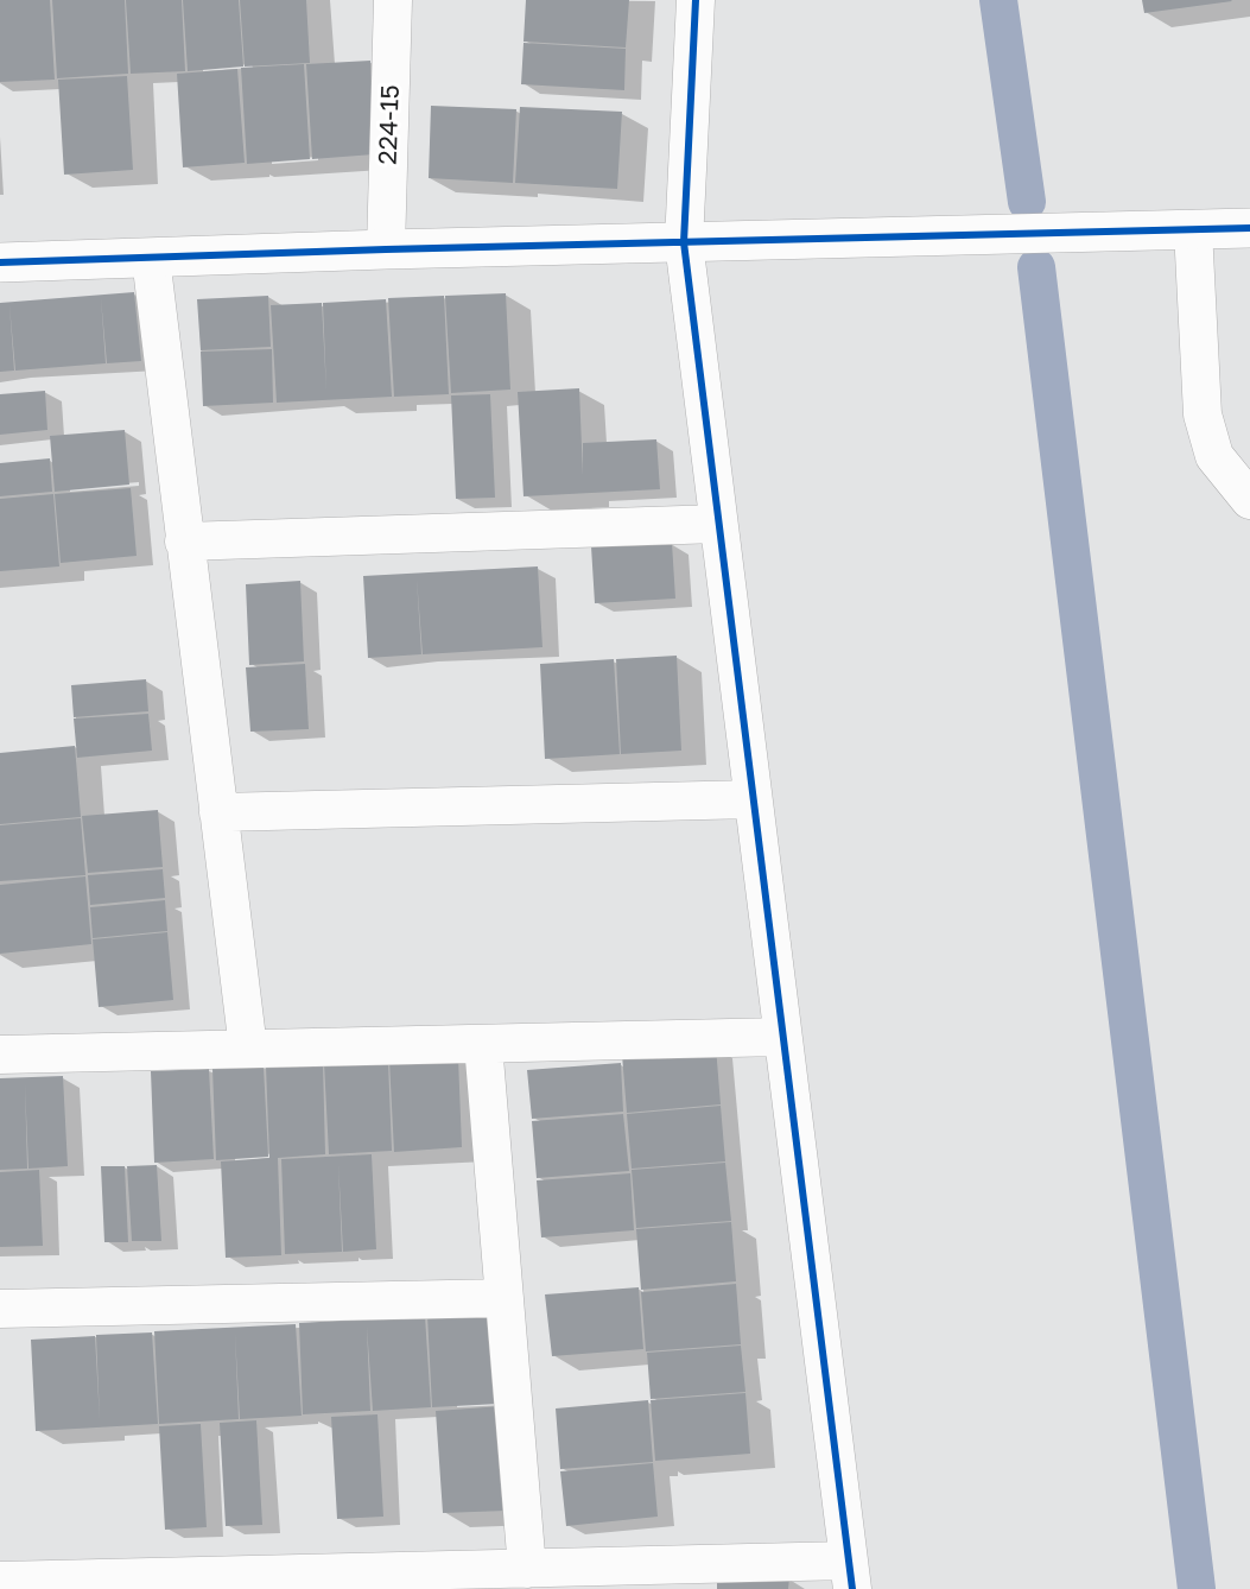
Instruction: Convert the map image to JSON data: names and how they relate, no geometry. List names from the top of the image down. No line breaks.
{"streets":{"street":["224-15"]}}
